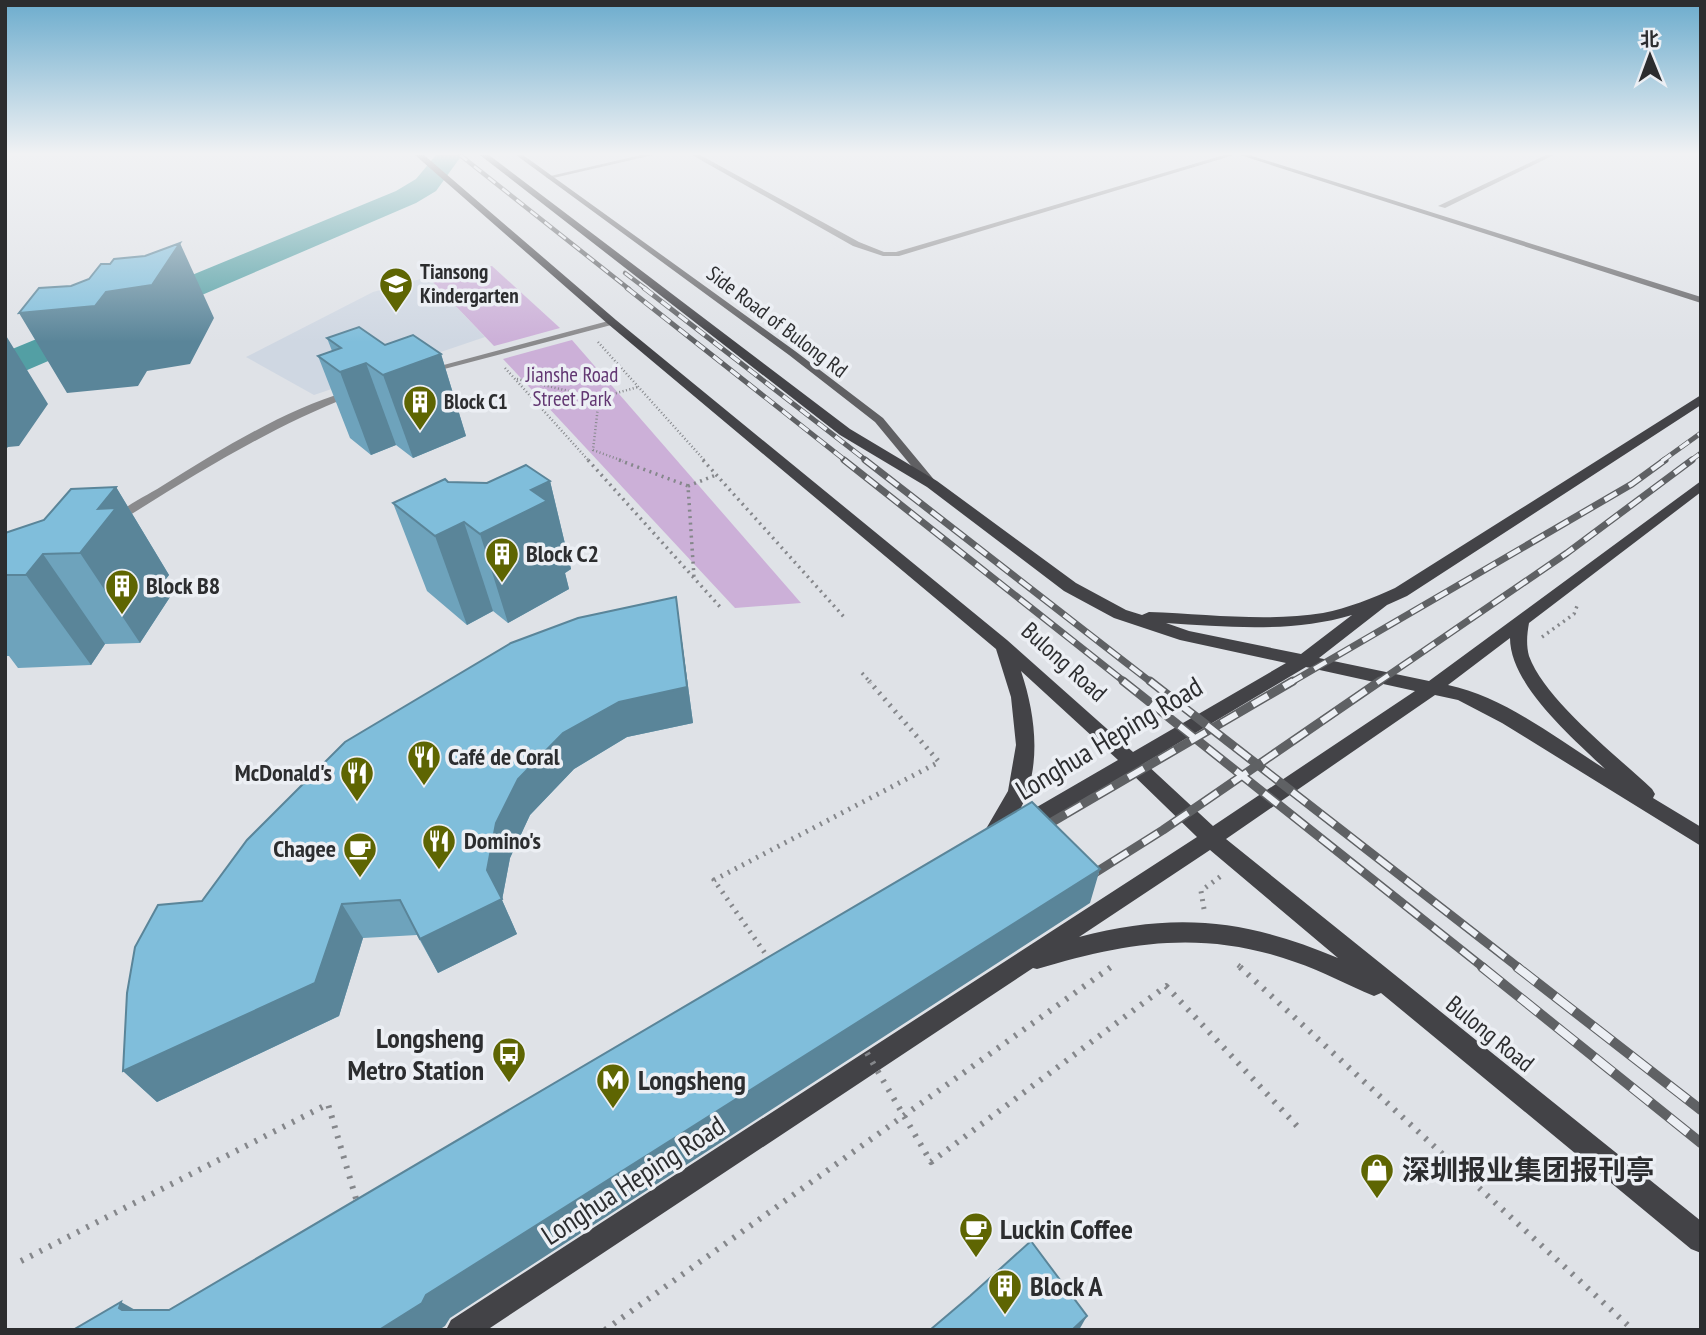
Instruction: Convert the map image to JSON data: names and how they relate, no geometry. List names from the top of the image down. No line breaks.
{"streets":{"main road":["Side Road of Bulong Rd","Bulong Road","Longhua Heping Road"]},"crossings":[["Bulong Road","Longhua Heping Road"]],"parks":["Jianshe Road Street Park"],"places":{"school or university":["Tiansong Kindergarten"],"building":["Block C1","Block C2","Block B8","Block A"],"restaurant":["Café de Coral","McDonald's","Domino's"],"cafe":["Chagee","Luckin Coffee"],"bus stop":["Longsheng Metro Station"],"metro station":["Longsheng"],"shop":["深圳报业集团报刊亭"]},"north":"top"}
